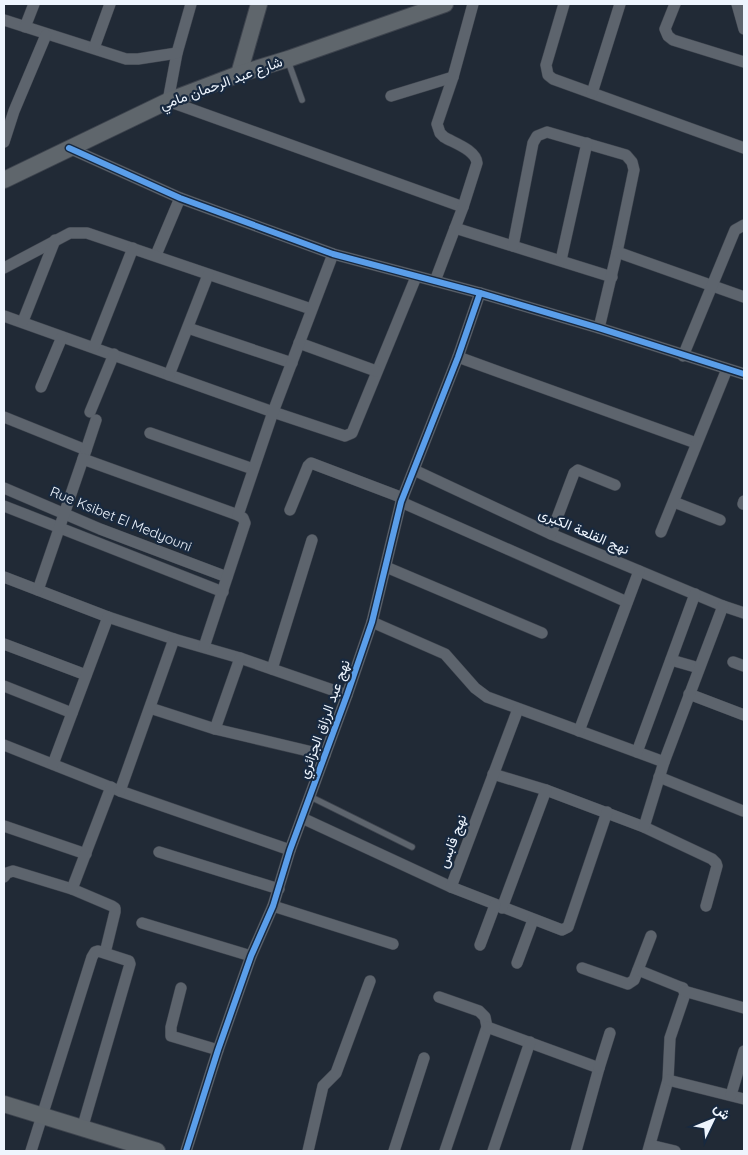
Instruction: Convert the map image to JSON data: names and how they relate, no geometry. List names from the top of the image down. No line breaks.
{"streets":{"street":["شارع عبد الرحمان مامي","Rue Ksibet El Medyouni","نهج القلعة الكبرى","نهج عبد الرزاق الجزائري","نهج قابس"]},"crossings":[["نهج القلعة الكبرى","نهج عبد الرزاق الجزائري"],["نهج عبد الرزاق الجزائري","نهج قابس"]],"north":"top right"}
